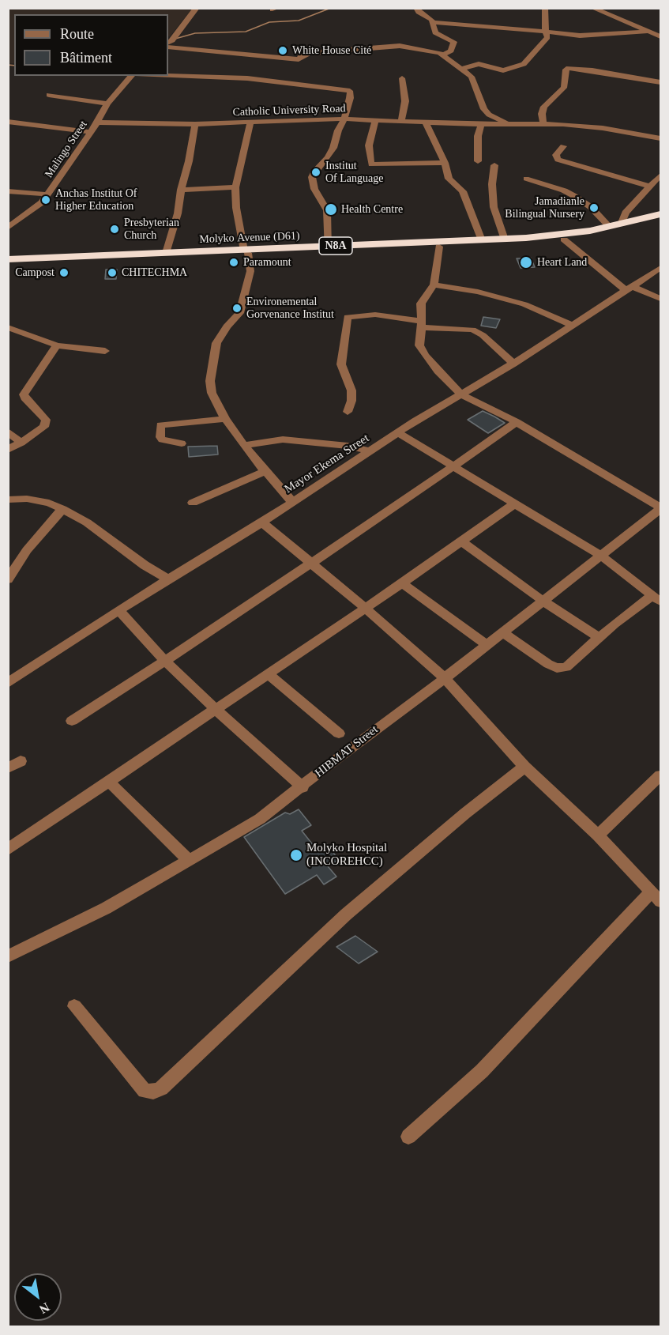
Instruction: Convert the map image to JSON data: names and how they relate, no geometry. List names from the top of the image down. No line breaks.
{"streets":{"highway":["Molyko Avenue (D61)","N8A"],"street":["Catholic University Road","Malingo Street","Mayor Ekema Street","HIBMAT Street"]},"crossings":[["Catholic University Road","Malingo Street"]],"places":["White House Cité","Institut Of Language","Anchas Institut Of Higher Education","Jamadianle Bilingual Nursery","Health Centre","Presbyterian Church","Paramount","Heart Land","Campost","CHITECHMA","Environemental Gorvenance Institut","Molyko Hospital (INCOREHCC)"],"legend":["Route","Bâtiment"],"north":"bottom right"}
